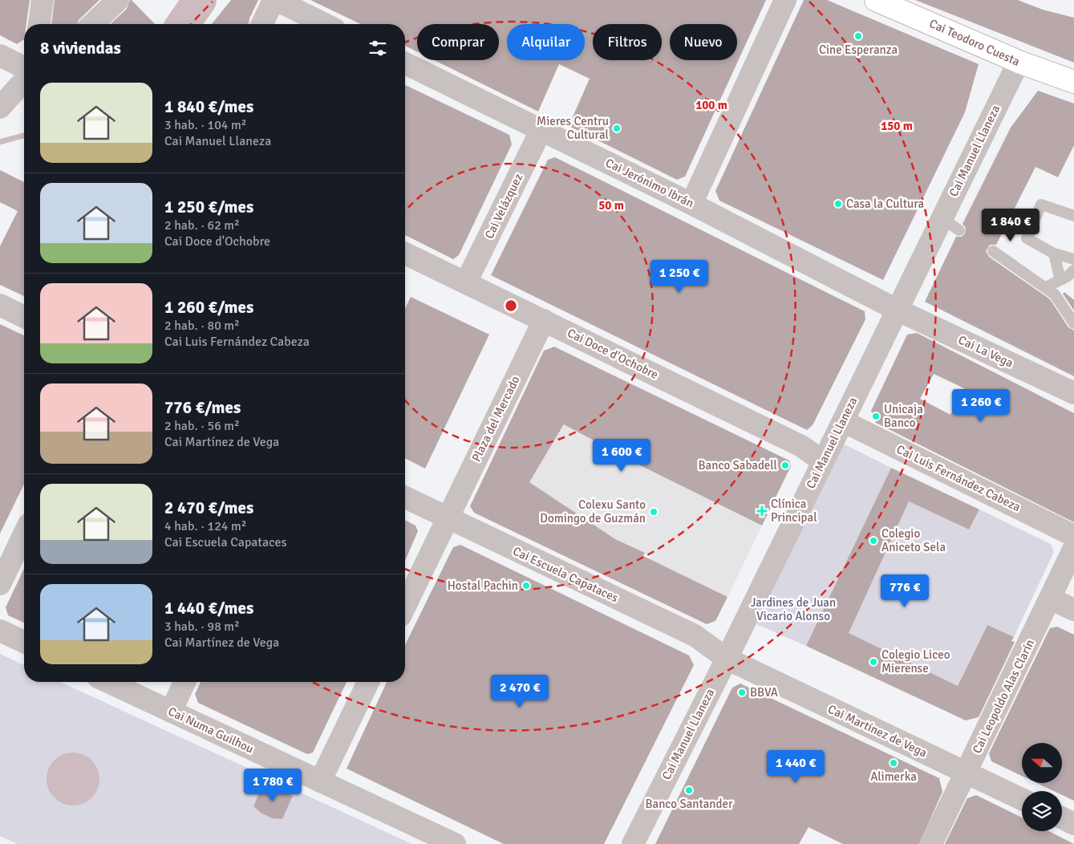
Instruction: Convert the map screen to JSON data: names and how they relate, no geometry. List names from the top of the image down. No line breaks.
{"streets":{"street":["Cai Teodoro Cuesta","Cai Manuel Llaneza","Cai Jerónimo Ibrán","Cai Velázquez","Cai La Vega","Cai Doce d'Ochobre","Plaza del Mercado","Cai Luis Fernández Cabeza","Cai Escuela Capataces","Cai Leopoldo Alas Clarín","Cai Numa Guilhou","Cai Martínez de Vega"]},"crossings":[["Cai Teodoro Cuesta","Cai Manuel Llaneza"],["Cai Manuel Llaneza","Cai Jerónimo Ibrán"],["Cai Manuel Llaneza","Cai La Vega"],["Cai Manuel Llaneza","Cai Doce d'Ochobre"],["Cai Manuel Llaneza","Cai Luis Fernández Cabeza"],["Cai Manuel Llaneza","Cai Escuela Capataces"],["Cai Manuel Llaneza","Cai Martínez de Vega"],["Cai Jerónimo Ibrán","Cai Velázquez"],["Cai Jerónimo Ibrán","Cai La Vega"],["Cai Velázquez","Cai Doce d'Ochobre"],["Cai Doce d'Ochobre","Plaza del Mercado"],["Plaza del Mercado","Cai Escuela Capataces"],["Cai Escuela Capataces","Cai Martínez de Vega"],["Cai Leopoldo Alas Clarín","Cai Martínez de Vega"]],"parks":["Jardines de Juan Vicario Alonso"],"places":{"other":["Cine Esperanza","Mieres Centru Cultural","Casa la Cultura","Unicaja Banco","Banco Sabadell","Colexu Santo Domingo de Guzmán","Colegio Aniceto Sela","Hostal Pachin","Colegio Liceo Mierense","BBVA","Alimerka","Banco Santander"],"health":["Clínica Principal"]},"north":"left","page":{"chip":["Comprar","Alquilar","Filtros","Nuevo"],"heading":"8 viviendas","list":[{"name":"1 840 €/mes","note":"3 hab. · 104 m² · Cai Manuel Llaneza"},{"name":"1 250 €/mes","note":"2 hab. · 62 m² · Cai Doce d'Ochobre"},{"name":"1 260 €/mes","note":"2 hab. · 80 m² · Cai Luis Fernández Cabeza"},{"name":"776 €/mes","note":"2 hab. · 56 m² · Cai Martínez de Vega"},{"name":"2 470 €/mes","note":"4 hab. · 124 m² · Cai Escuela Capataces"},{"name":"1 440 €/mes","note":"3 hab. · 98 m² · Cai Martínez de Vega"}],"price":["1 840 €","1 250 €","1 260 €","1 600 €","776 €","2 470 €","1 440 €","1 780 €"]},"rings":["100 m","150 m","50 m"]}
